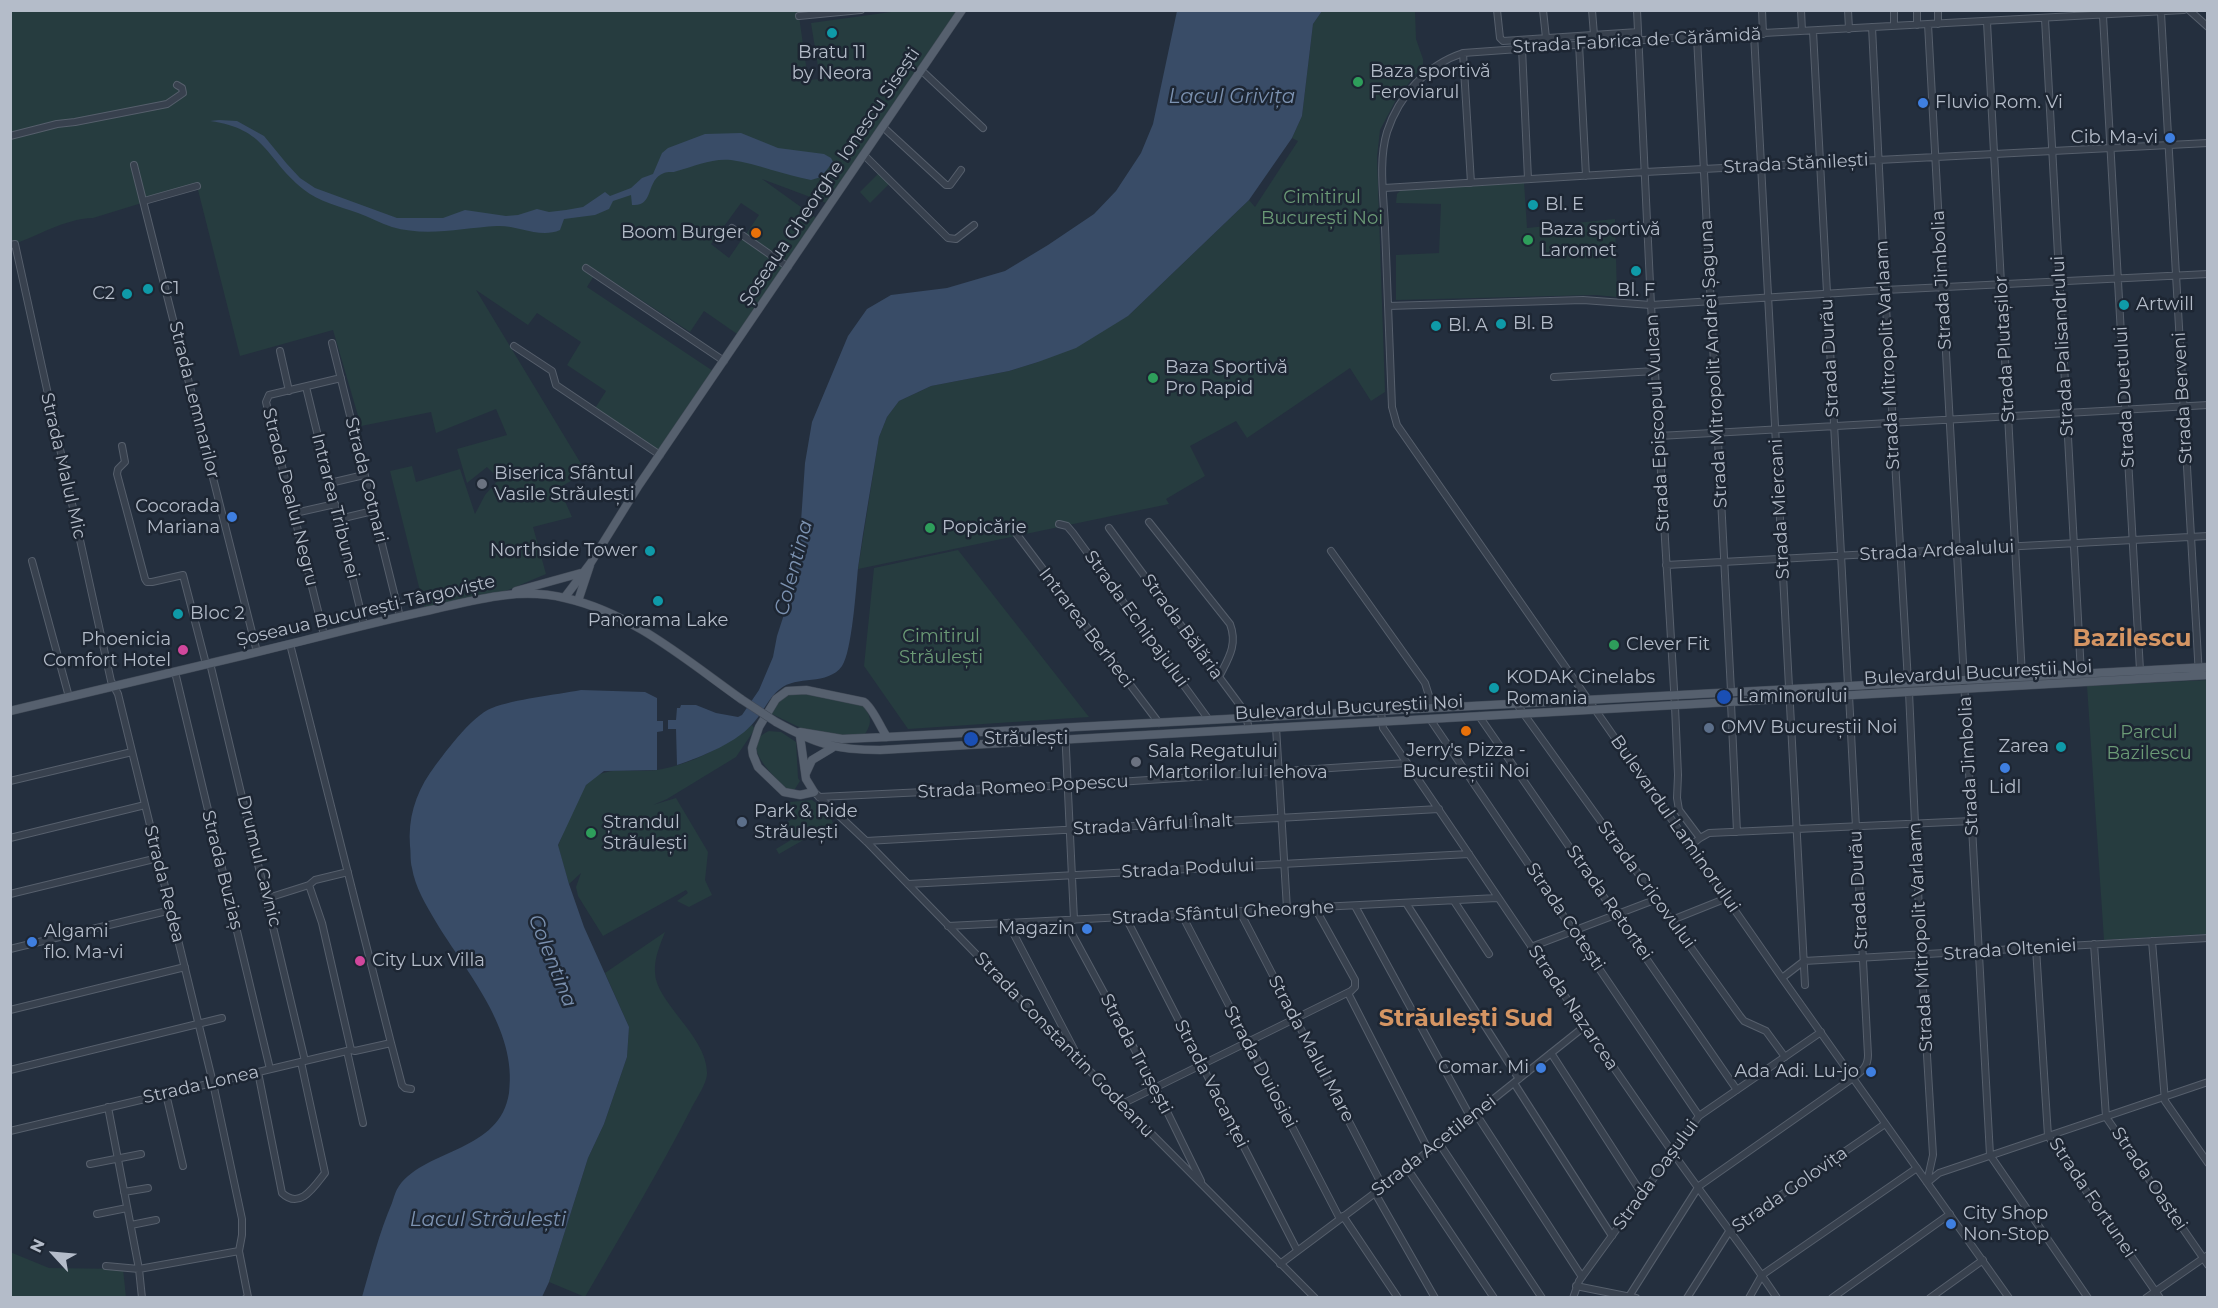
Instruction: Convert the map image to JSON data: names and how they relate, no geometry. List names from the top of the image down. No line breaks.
{"streets":{"main road":["Șoseaua Gheorghe Ionescu Sisești","Șoseaua București-Târgoviște","Bulevardul Bucureștii Noi"],"street":["Strada Fabrica de Cărămidă","Strada Stănilești","Strada Jimbolia","Strada Palisandrului","Strada Plutașilor","Strada Mitropolit Varlaam","Strada Durău","Strada Mitropolit Andrei Șaguna","Strada Duetului","Strada Berveni","Strada Lemnarilor","Strada Episcopul Vulcan","Strada Malul Mic","Strada Cotnari","Strada Dealul Negru","Intrarea Tribunei","Strada Miercani","Strada Ardealului","Strada Echipajului","Strada Bălăria","Intrarea Berheci","Strada Romeo Popescu","Bulevardul Laminorului","Strada Vârful Înalt","Drumul Cavnic","Strada Podului","Strada Buziaș","Strada Redea","Strada Cricovului","Strada Retortei","Strada Sfântul Gheorghe","Strada Cotești","Strada Olteniei","Strada Nazarcea","Strada Constantin Godeanu","Strada Malul Mare","Strada Trușești","Strada Duiosiei","Strada Vacanței","Strada Lonea","Strada Acetilenei","Strada Oașului","Strada Oastei","Strada Golovița","Strada Fortunei"]},"crossings":[["Strada Fabrica de Cărămidă","Strada Stănilești"],["Strada Fabrica de Cărămidă","Strada Jimbolia"],["Strada Fabrica de Cărămidă","Strada Palisandrului"],["Strada Fabrica de Cărămidă","Strada Plutașilor"],["Strada Fabrica de Cărămidă","Strada Mitropolit Varlaam"],["Strada Fabrica de Cărămidă","Strada Durău"],["Strada Fabrica de Cărămidă","Strada Mitropolit Andrei Șaguna"],["Strada Fabrica de Cărămidă","Strada Duetului"],["Strada Fabrica de Cărămidă","Strada Berveni"],["Strada Fabrica de Cărămidă","Strada Episcopul Vulcan"],["Strada Fabrica de Cărămidă","Strada Miercani"],["Strada Fabrica de Cărămidă","Bulevardul Laminorului"],["Strada Stănilești","Strada Jimbolia"],["Strada Stănilești","Strada Palisandrului"],["Strada Stănilești","Strada Plutașilor"],["Strada Stănilești","Strada Mitropolit Varlaam"],["Strada Stănilești","Strada Durău"],["Strada Stănilești","Strada Mitropolit Andrei Șaguna"],["Strada Stănilești","Strada Duetului"],["Strada Stănilești","Strada Berveni"],["Strada Stănilești","Strada Episcopul Vulcan"],["Strada Stănilești","Strada Miercani"],["Strada Stănilești","Bulevardul Laminorului"],["Șoseaua Gheorghe Ionescu Sisești","Șoseaua București-Târgoviște"],["Strada Jimbolia","Strada Ardealului"],["Strada Jimbolia","Bulevardul Bucureștii Noi"],["Strada Jimbolia","Strada Olteniei"],["Strada Palisandrului","Strada Ardealului"],["Strada Palisandrului","Bulevardul Bucureștii Noi"],["Strada Plutașilor","Strada Ardealului"],["Strada Plutașilor","Bulevardul Bucureștii Noi"],["Strada Mitropolit Varlaam","Strada Ardealului"],["Strada Mitropolit Varlaam","Bulevardul Bucureștii Noi"],["Strada Mitropolit Varlaam","Bulevardul Laminorului"],["Strada Mitropolit Varlaam","Strada Olteniei"],["Strada Durău","Strada Ardealului"],["Strada Durău","Bulevardul Bucureștii Noi"],["Strada Durău","Bulevardul Laminorului"],["Strada Durău","Strada Olteniei"],["Strada Mitropolit Andrei Șaguna","Strada Ardealului"],["Strada Mitropolit Andrei Șaguna","Bulevardul Bucureștii Noi"],["Strada Duetului","Strada Ardealului"],["Strada Duetului","Bulevardul Bucureștii Noi"],["Strada Berveni","Strada Ardealului"],["Strada Berveni","Bulevardul Bucureștii Noi"],["Strada Lemnarilor","Șoseaua București-Târgoviște"],["Strada Episcopul Vulcan","Strada Ardealului"],["Strada Episcopul Vulcan","Bulevardul Bucureștii Noi"],["Strada Episcopul Vulcan","Bulevardul Laminorului"],["Strada Malul Mic","Șoseaua București-Târgoviște"],["Strada Malul Mic","Strada Redea"],["Strada Cotnari","Strada Dealul Negru"],["Strada Cotnari","Șoseaua București-Târgoviște"],["Strada Dealul Negru","Intrarea Tribunei"],["Strada Dealul Negru","Șoseaua București-Târgoviște"],["Intrarea Tribunei","Șoseaua București-Târgoviște"],["Strada Miercani","Strada Ardealului"],["Strada Miercani","Bulevardul Bucureștii Noi"],["Strada Miercani","Strada Olteniei"],["Șoseaua București-Târgoviște","Bulevardul Bucureștii Noi"],["Șoseaua București-Târgoviște","Drumul Cavnic"],["Șoseaua București-Târgoviște","Strada Buziaș"],["Șoseaua București-Târgoviște","Strada Redea"],["Strada Echipajului","Bulevardul Bucureștii Noi"],["Strada Bălăria","Bulevardul Bucureștii Noi"],["Intrarea Berheci","Bulevardul Bucureștii Noi"],["Bulevardul Bucureștii Noi","Bulevardul Laminorului"],["Bulevardul Bucureștii Noi","Strada Cricovului"],["Bulevardul Bucureștii Noi","Strada Retortei"],["Bulevardul Bucureștii Noi","Strada Cotești"],["Bulevardul Bucureștii Noi","Strada Nazarcea"],["Strada Romeo Popescu","Strada Nazarcea"],["Strada Romeo Popescu","Strada Constantin Godeanu"],["Bulevardul Laminorului","Strada Oașului"],["Bulevardul Laminorului","Strada Golovița"],["Strada Vârful Înalt","Strada Nazarcea"],["Strada Vârful Înalt","Strada Constantin Godeanu"],["Drumul Cavnic","Strada Lonea"],["Strada Podului","Strada Nazarcea"],["Strada Podului","Strada Constantin Godeanu"],["Strada Buziaș","Strada Lonea"],["Strada Redea","Strada Lonea"],["Strada Cricovului","Strada Oașului"],["Strada Retortei","Strada Oașului"],["Strada Sfântul Gheorghe","Strada Nazarcea"],["Strada Sfântul Gheorghe","Strada Constantin Godeanu"],["Strada Sfântul Gheorghe","Strada Malul Mare"],["Strada Sfântul Gheorghe","Strada Trușești"],["Strada Sfântul Gheorghe","Strada Duiosiei"],["Strada Sfântul Gheorghe","Strada Vacanței"],["Strada Cotești","Strada Oașului"],["Strada Olteniei","Strada Oastei"],["Strada Olteniei","Strada Fortunei"],["Strada Nazarcea","Strada Acetilenei"],["Strada Nazarcea","Strada Oașului"],["Strada Nazarcea","Strada Golovița"],["Strada Constantin Godeanu","Strada Trușești"],["Strada Constantin Godeanu","Strada Acetilenei"],["Strada Malul Mare","Strada Acetilenei"],["Strada Duiosiei","Strada Acetilenei"],["Strada Vacanței","Strada Acetilenei"]],"districts":["Bazilescu","Străulești Sud"],"water":["Lacul Grivița","Colentina","Lacul Străulești"],"parks":["Cimitirul București Noi","Cimitirul Străulești","Parcul Bazilescu"],"places":["Bratu 11 by Neora","Baza sportivă Feroviarul","Fluvio Rom. Vi","Cib. Ma-vi","Bl. E","Boom Burger","Baza sportivă Laromet","Bl. F","C1","C2","Artwill","Bl. B","Bl. A","Baza Sportivă Pro Rapid","Biserica Sfântul Vasile Străulești","Cocorada Mariana","Popicărie","Northside Tower","Panorama Lake","Bloc 2","Clever Fit","Phoenicia Comfort Hotel","KODAK Cinelabs Romania","Laminorului","OMV Bucureștii Noi","Jerry's Pizza - Bucureștii Noi","Străulești","Zarea","Sala Regatului Martorilor lui Iehova","Lidl","Park & Ride Străulești","Ștrandul Străulești","Magazin","Algami flo. Ma-vi","City Lux Villa","Comar. Mi","Ada Adi. Lu-jo","City Shop Non-Stop"],"north":"top left"}
